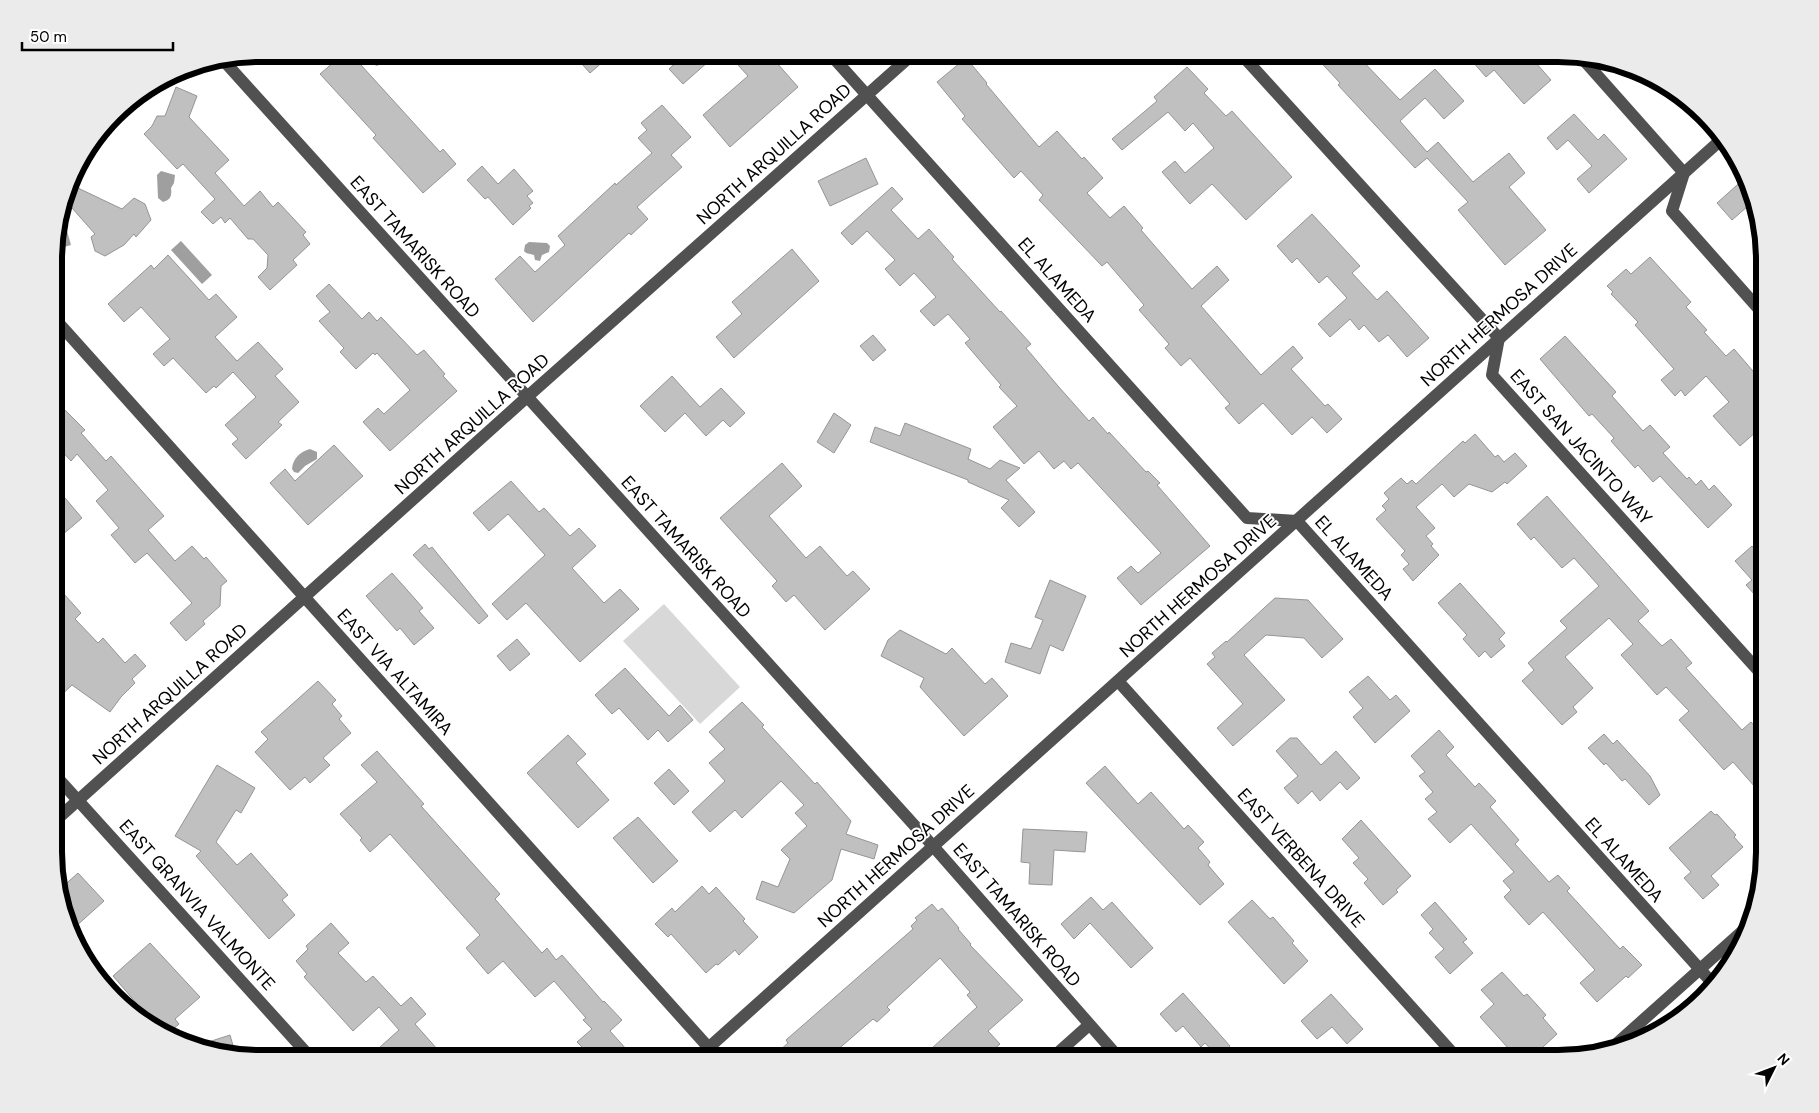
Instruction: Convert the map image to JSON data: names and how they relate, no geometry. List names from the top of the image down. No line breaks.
{"streets":{"street":["NORTH ARQUILLA ROAD","EAST TAMARISK ROAD","EL ALAMEDA","NORTH HERMOSA DRIVE","EAST SAN JACINTO WAY","EAST VIA ALTAMIRA","EAST VERBENA DRIVE","EAST GRANVIA VALMONTE"]},"crossings":[["NORTH ARQUILLA ROAD","EAST TAMARISK ROAD"],["NORTH ARQUILLA ROAD","EL ALAMEDA"],["NORTH ARQUILLA ROAD","EAST VIA ALTAMIRA"],["NORTH ARQUILLA ROAD","EAST GRANVIA VALMONTE"],["EAST TAMARISK ROAD","NORTH HERMOSA DRIVE"],["EL ALAMEDA","NORTH HERMOSA DRIVE"],["NORTH HERMOSA DRIVE","EAST SAN JACINTO WAY"],["NORTH HERMOSA DRIVE","EAST VIA ALTAMIRA"],["NORTH HERMOSA DRIVE","EAST VERBENA DRIVE"]],"scale_bar":"50 m","north":"top right"}
